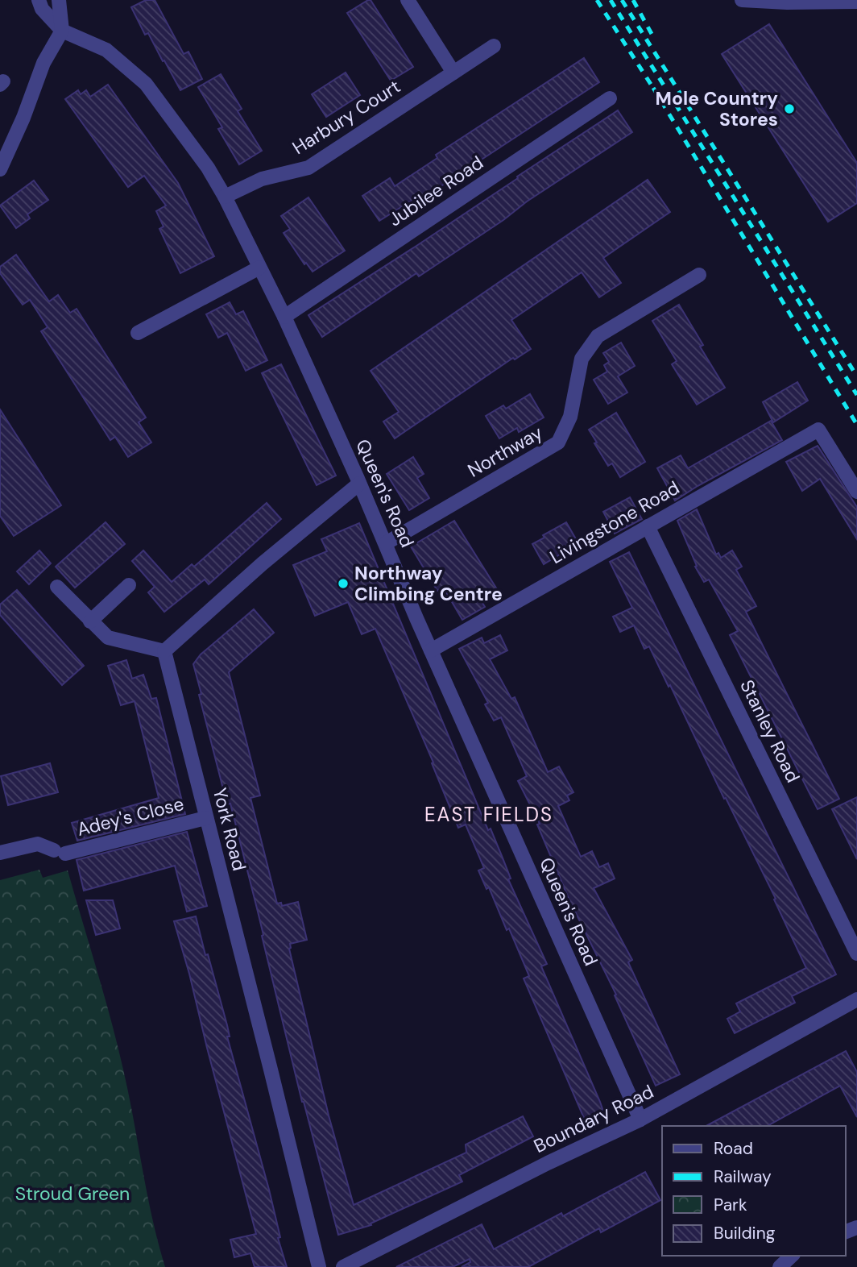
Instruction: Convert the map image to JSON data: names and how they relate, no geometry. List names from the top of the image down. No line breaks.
{"streets":{"street":["Harbury Court","Jubilee Road","Northway","Queen's Road","Livingstone Road","Stanley Road","Adey's Close","York Road","Boundary Road"]},"crossings":[["Harbury Court","Queen's Road"],["Jubilee Road","Queen's Road"],["Northway","Queen's Road"],["Queen's Road","Livingstone Road"],["Queen's Road","Boundary Road"],["Livingstone Road","Stanley Road"],["Adey's Close","York Road"]],"districts":["EAST FIELDS"],"parks":["Stroud Green"],"places":["Mole Country Stores","Northway Climbing Centre"],"legend":["Road","Railway","Park","Building"]}
